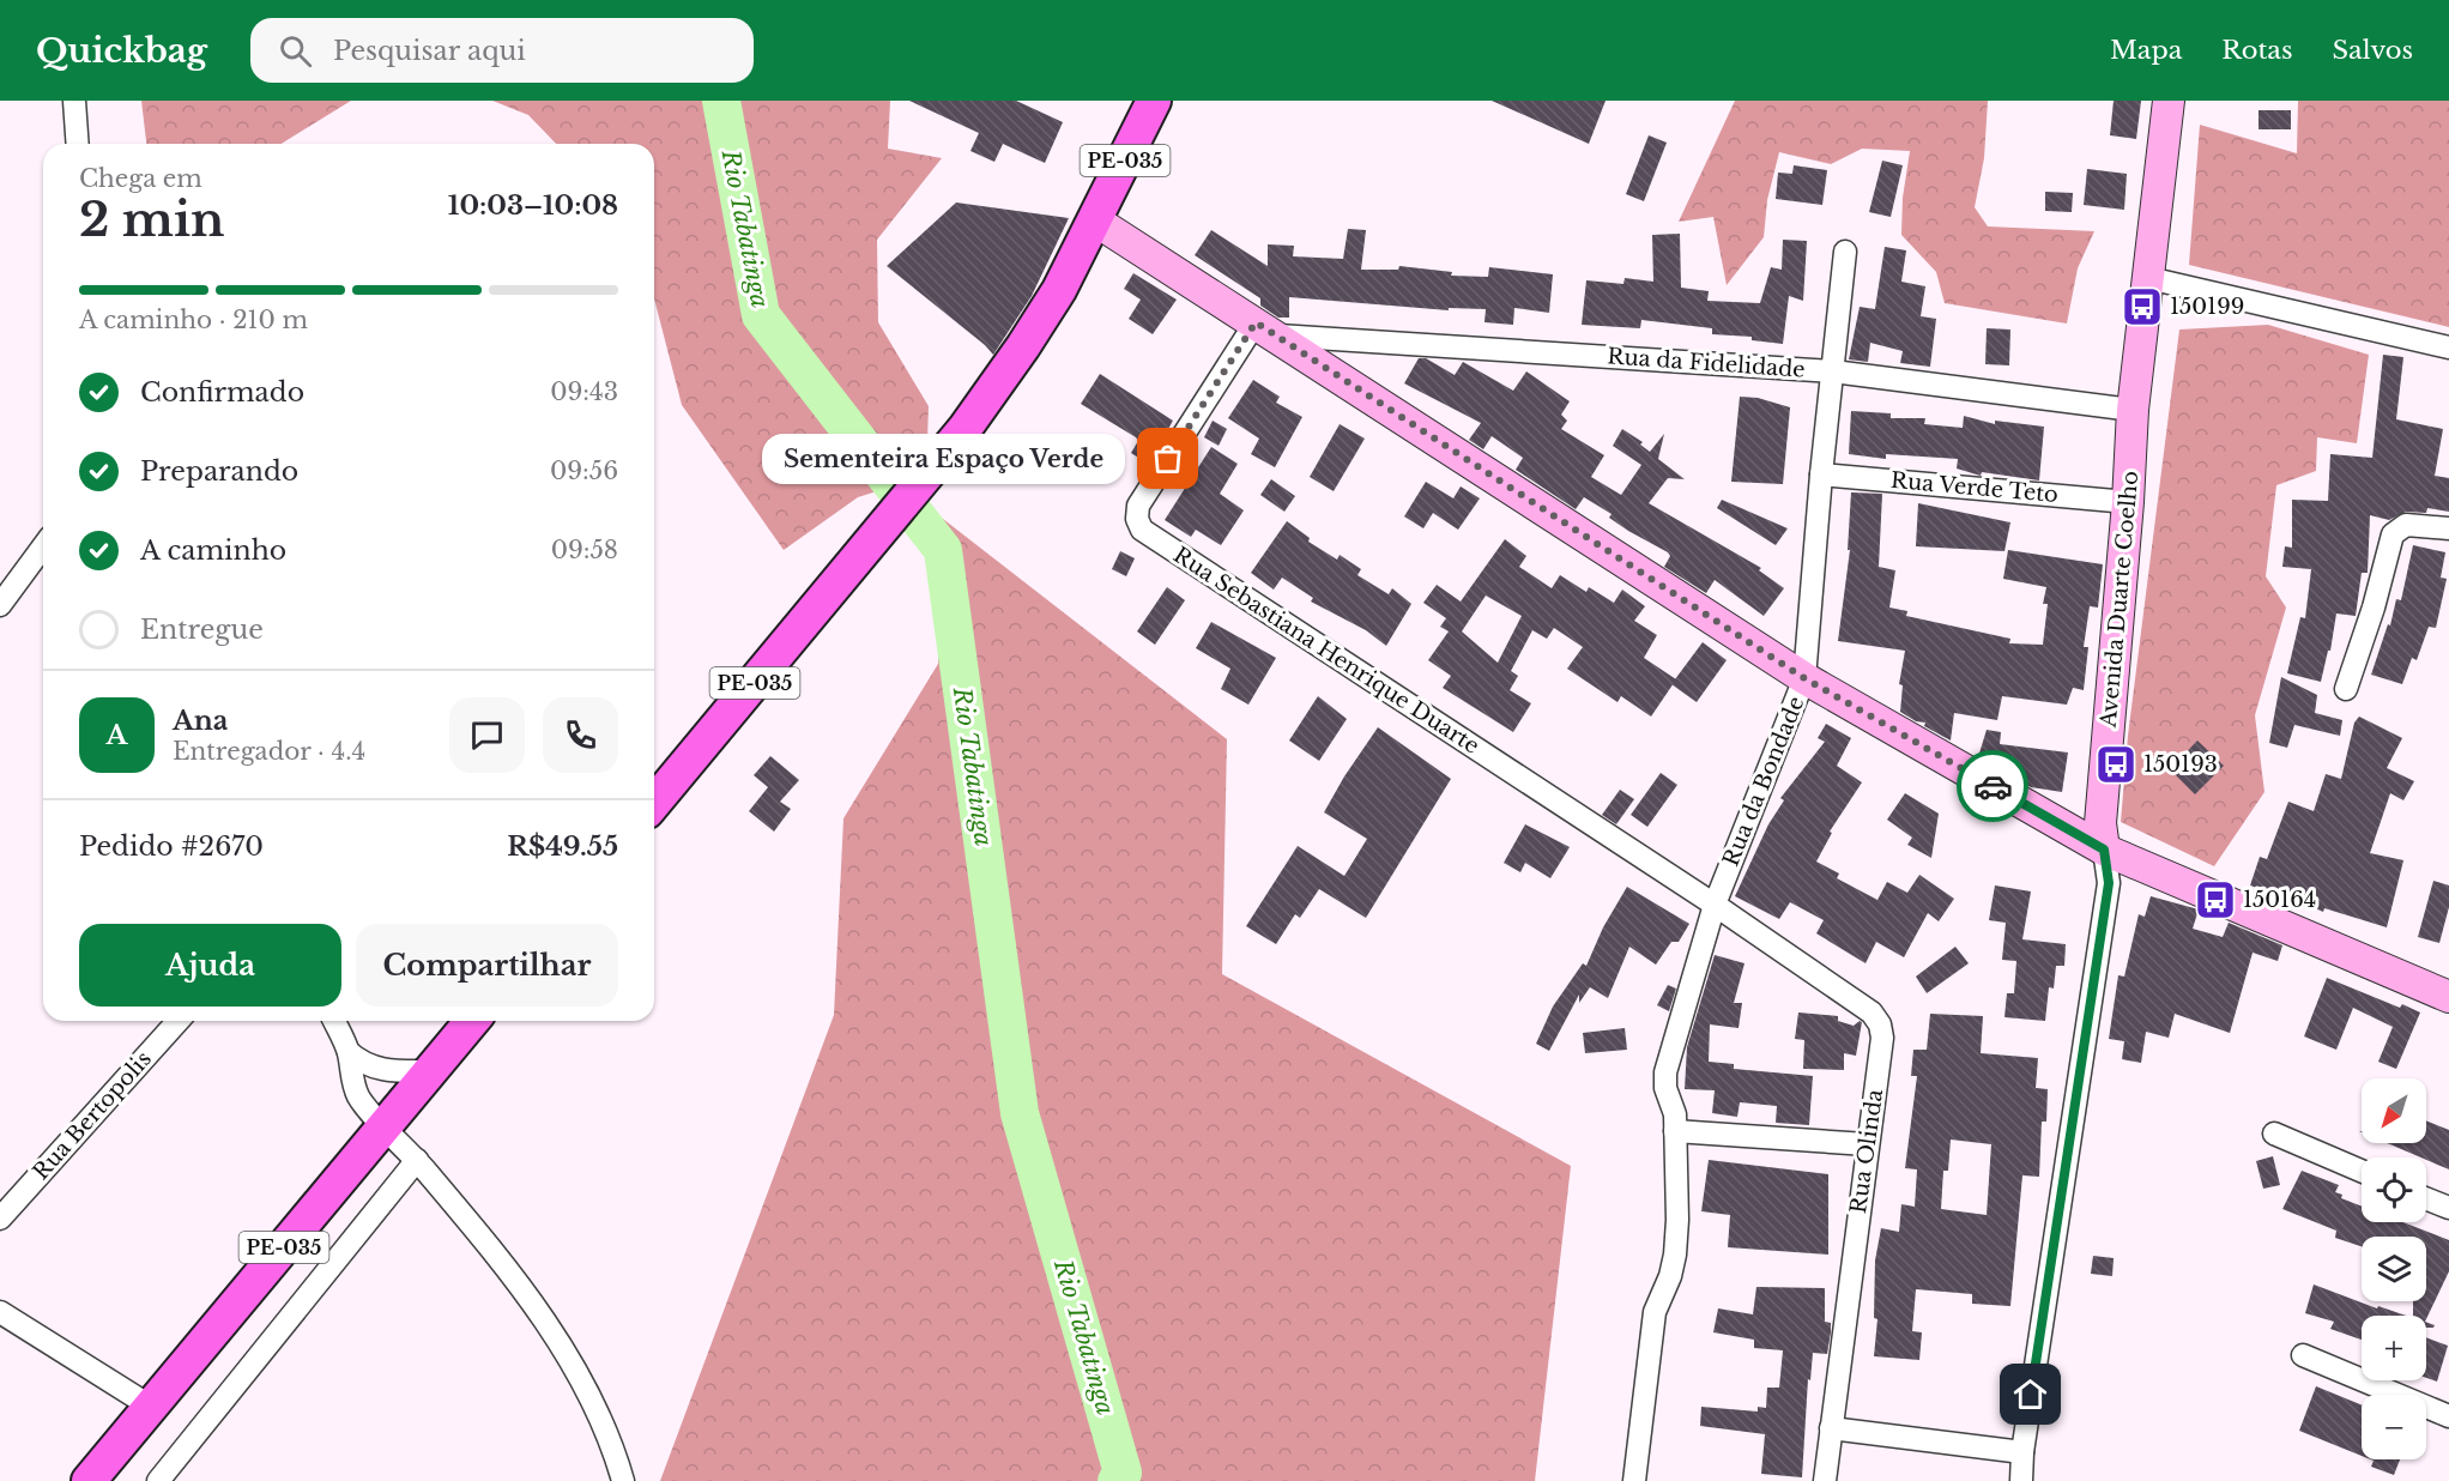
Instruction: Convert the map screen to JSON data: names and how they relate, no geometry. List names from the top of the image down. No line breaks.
{"streets":{"main road":["PE-035","Avenida Duarte Coelho"],"street":["Rua da Fidelidade","Rua Verde Teto","Rua Sebastiana Henrique Duarte","Rua da Bondade","Rua Bertopolis","Rua Olinda"]},"crossings":[["Rua da Fidelidade","Avenida Duarte Coelho"],["Rua da Fidelidade","Rua Sebastiana Henrique Duarte"],["Rua da Fidelidade","Rua da Bondade"],["Rua Verde Teto","Avenida Duarte Coelho"],["Rua Verde Teto","Rua da Bondade"],["Rua Sebastiana Henrique Duarte","Rua da Bondade"],["Rua Sebastiana Henrique Duarte","Rua Olinda"],["Rua da Bondade","Rua Olinda"]],"water":["Rio Tabatinga"],"places":{"bus stop":["150199","150193","150164"],"other":["Sementeira Espaço Verde"]},"north":"bottom left","page":{"header":"Quickbag","search":"Pesquisar aqui","nav":["Mapa","Rotas","Salvos"],"heading":["2 min","Chega em","10:03–10:08"],"panel":["Ana","Entregador · 4.4","Pedido #2670","R$49.55"],"bar":"A caminho · 210 m","list":[["Confirmado","09:43"],["Preparando","09:56"],["A caminho","09:58"],"Entregue"],"bubble":"Sementeira Espaço Verde","round":"A","buttons":["Ajuda","Compartilhar"],"map_buttons":["+","−"]}}
